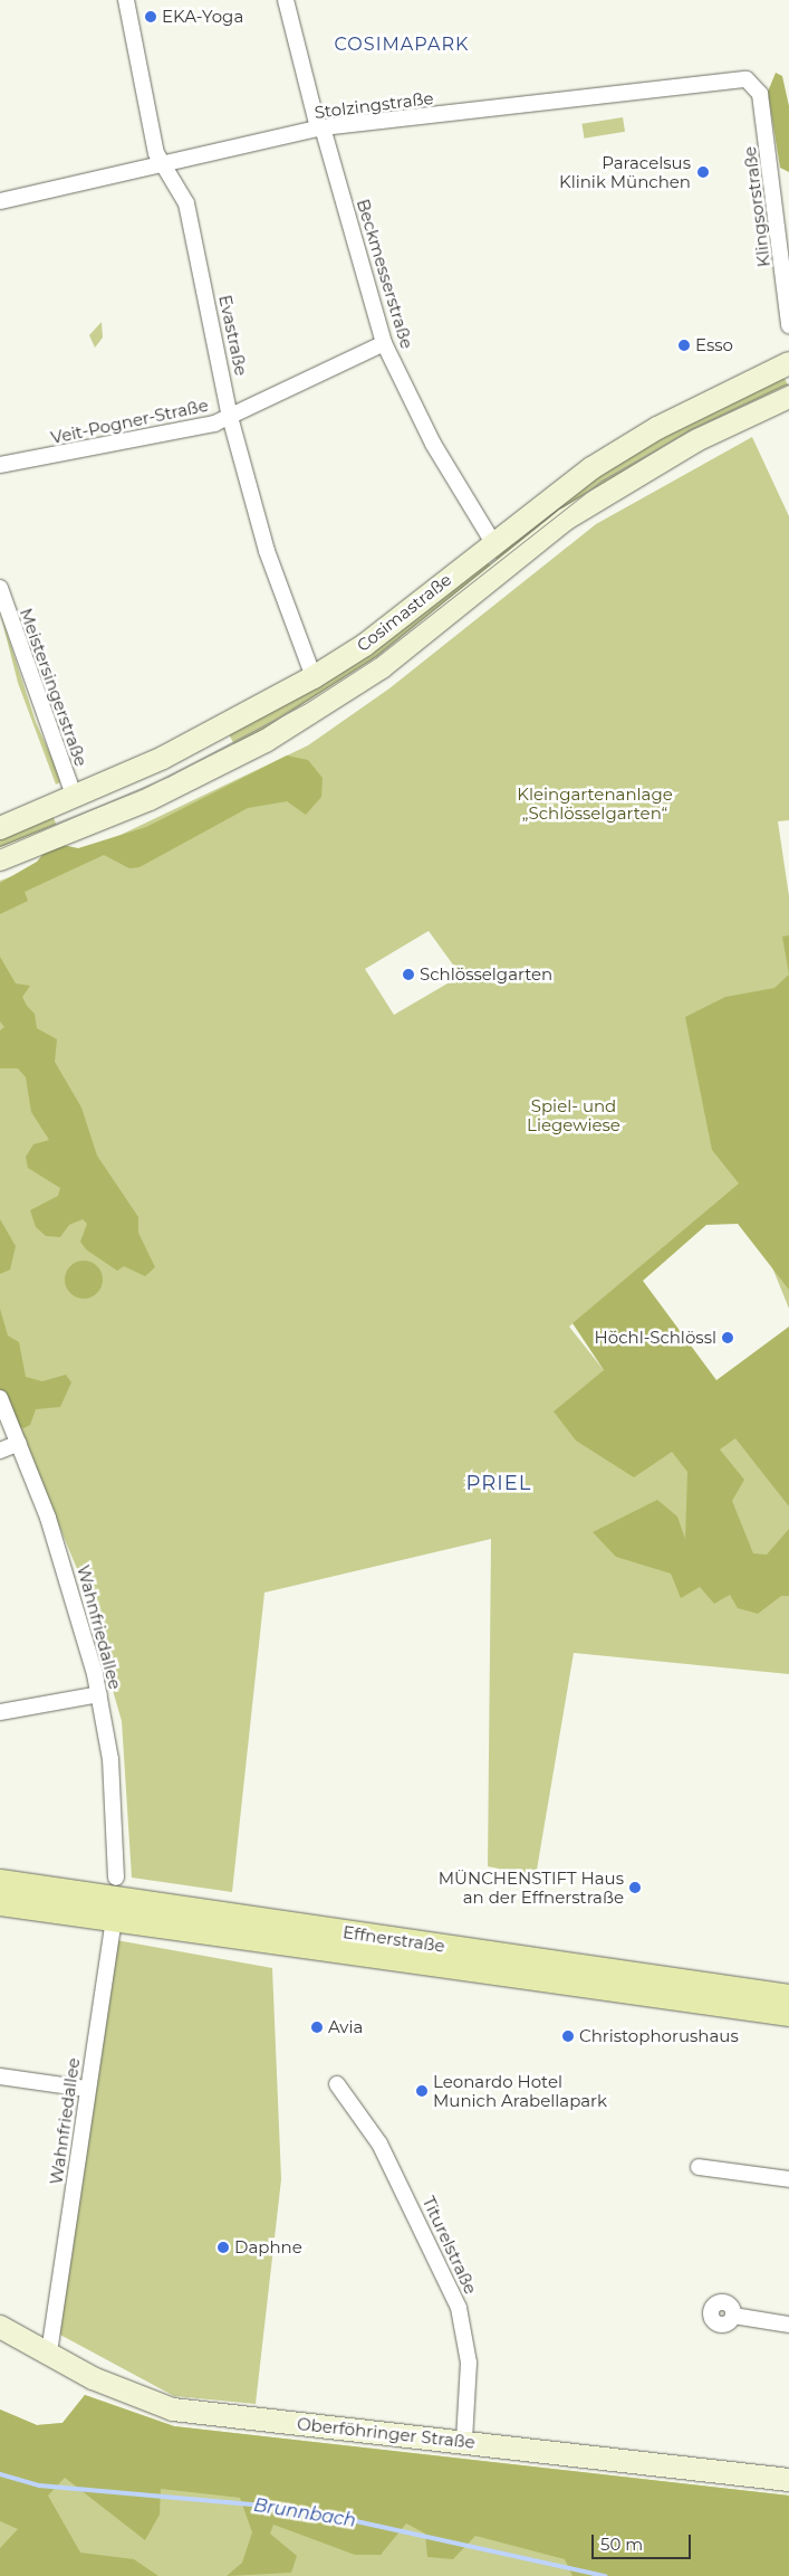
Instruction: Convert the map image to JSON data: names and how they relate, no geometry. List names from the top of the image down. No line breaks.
{"streets":{"main road":["Cosimastraße","Effnerstraße","Oberföhringer Straße"],"street":["Stolzingstraße","Klingsorstraße","Beckmesserstraße","Evastraße","Veit-Pogner-Straße","Meistersingerstraße","Wahnfriedallee","Titurelstraße"]},"crossings":[["Stolzingstraße","Klingsorstraße"],["Stolzingstraße","Beckmesserstraße"],["Stolzingstraße","Evastraße"],["Beckmesserstraße","Veit-Pogner-Straße"],["Beckmesserstraße","Cosimastraße"],["Evastraße","Veit-Pogner-Straße"],["Evastraße","Cosimastraße"],["Cosimastraße","Meistersingerstraße"],["Wahnfriedallee","Effnerstraße"],["Wahnfriedallee","Oberföhringer Straße"],["Titurelstraße","Oberföhringer Straße"]],"districts":["COSIMAPARK","PRIEL"],"water":["Brunnbach"],"parks":["Kleingartenanlage „Schlösselgarten“","Spiel- und Liegewiese"],"places":["EKA-Yoga","Paracelsus Klinik München","Esso","Schlösselgarten","Höchl-Schlössl","MÜNCHENSTIFT Haus an der Effnerstraße","Avia","Christophorushaus","Leonardo Hotel Munich Arabellapark","Daphne"],"scale_bar":"50 m"}
